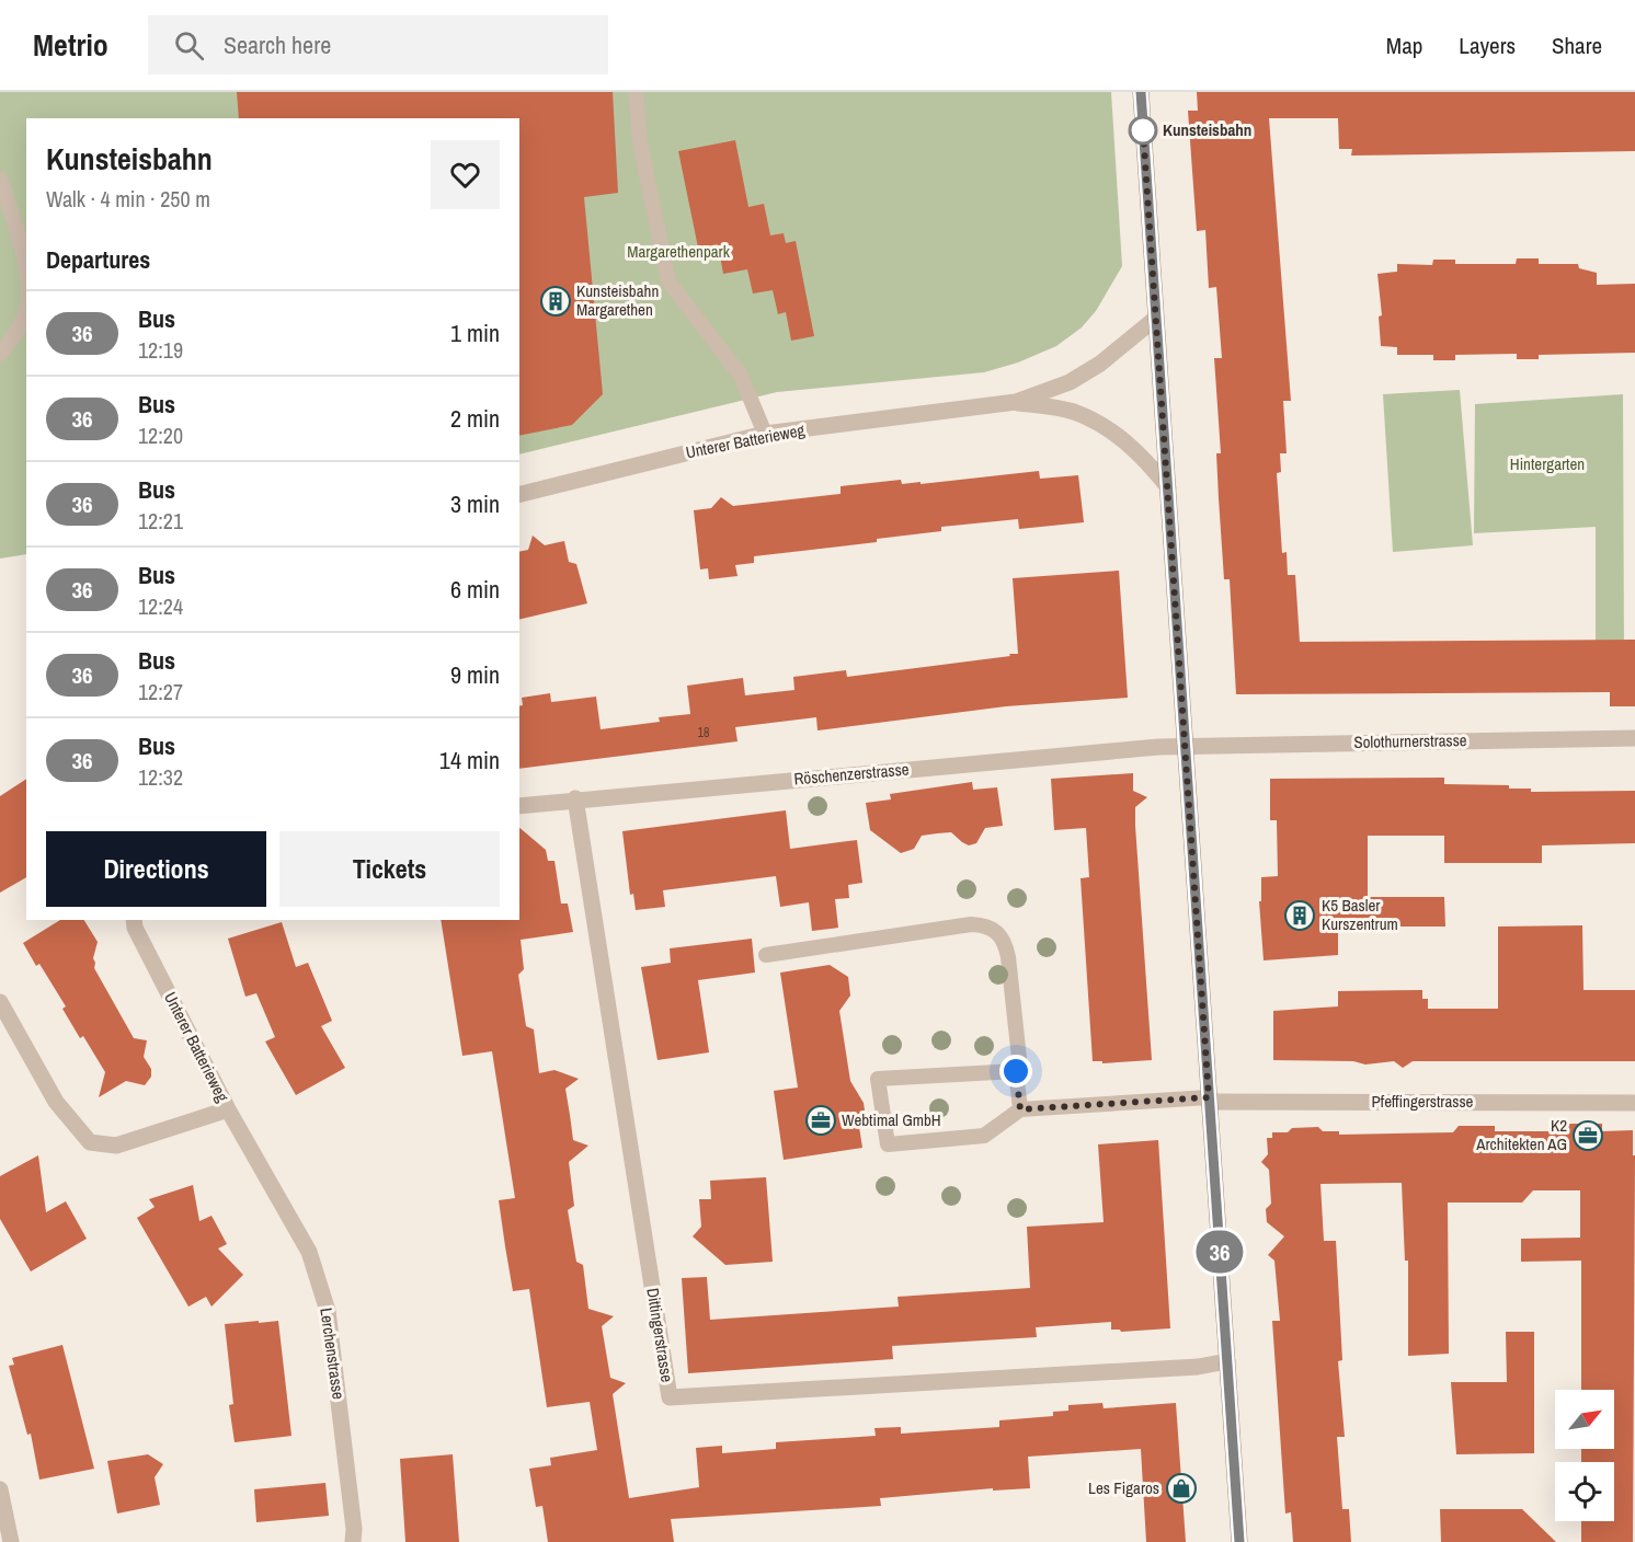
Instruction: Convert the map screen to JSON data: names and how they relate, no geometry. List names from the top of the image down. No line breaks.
{"streets":{"street":["Unterer Batterieweg","Solothurnerstrasse","Röschenzerstrasse","Pfeffingerstrasse","Dittingerstrasse","Lerchenstrasse"]},"crossings":[["Unterer Batterieweg","Lerchenstrasse"],["Solothurnerstrasse","Röschenzerstrasse"],["Röschenzerstrasse","Dittingerstrasse"]],"parks":["Margarethenpark","Hintergarten"],"places":{"other":["Kunsteisbahn"],"building":["Kunsteisbahn Margarethen","K5 Basler Kurszentrum"],"office":["Webtimal GmbH","K2 Architekten AG"],"shop":["Les Figaros"]},"lines":["bus line 36"],"house_numbers":["18"],"north":"top right","page":{"header":"Metrio","search":"Search here","nav":["Map","Layers","Share"],"on_map":"36","heading":[["Kunsteisbahn","Walk · 4 min · 250 m"],"Departures"],"list":[{"mark":"36","name":"Bus","note":"12:19","value":"1 min"},{"mark":"36","name":"Bus","note":"12:20","value":"2 min"},{"mark":"36","name":"Bus","note":"12:21","value":"3 min"},{"mark":"36","name":"Bus","note":"12:24","value":"6 min"},{"mark":"36","name":"Bus","note":"12:27","value":"9 min"},{"mark":"36","name":"Bus","note":"12:32","value":"14 min"}],"buttons":["Directions","Tickets"]}}
